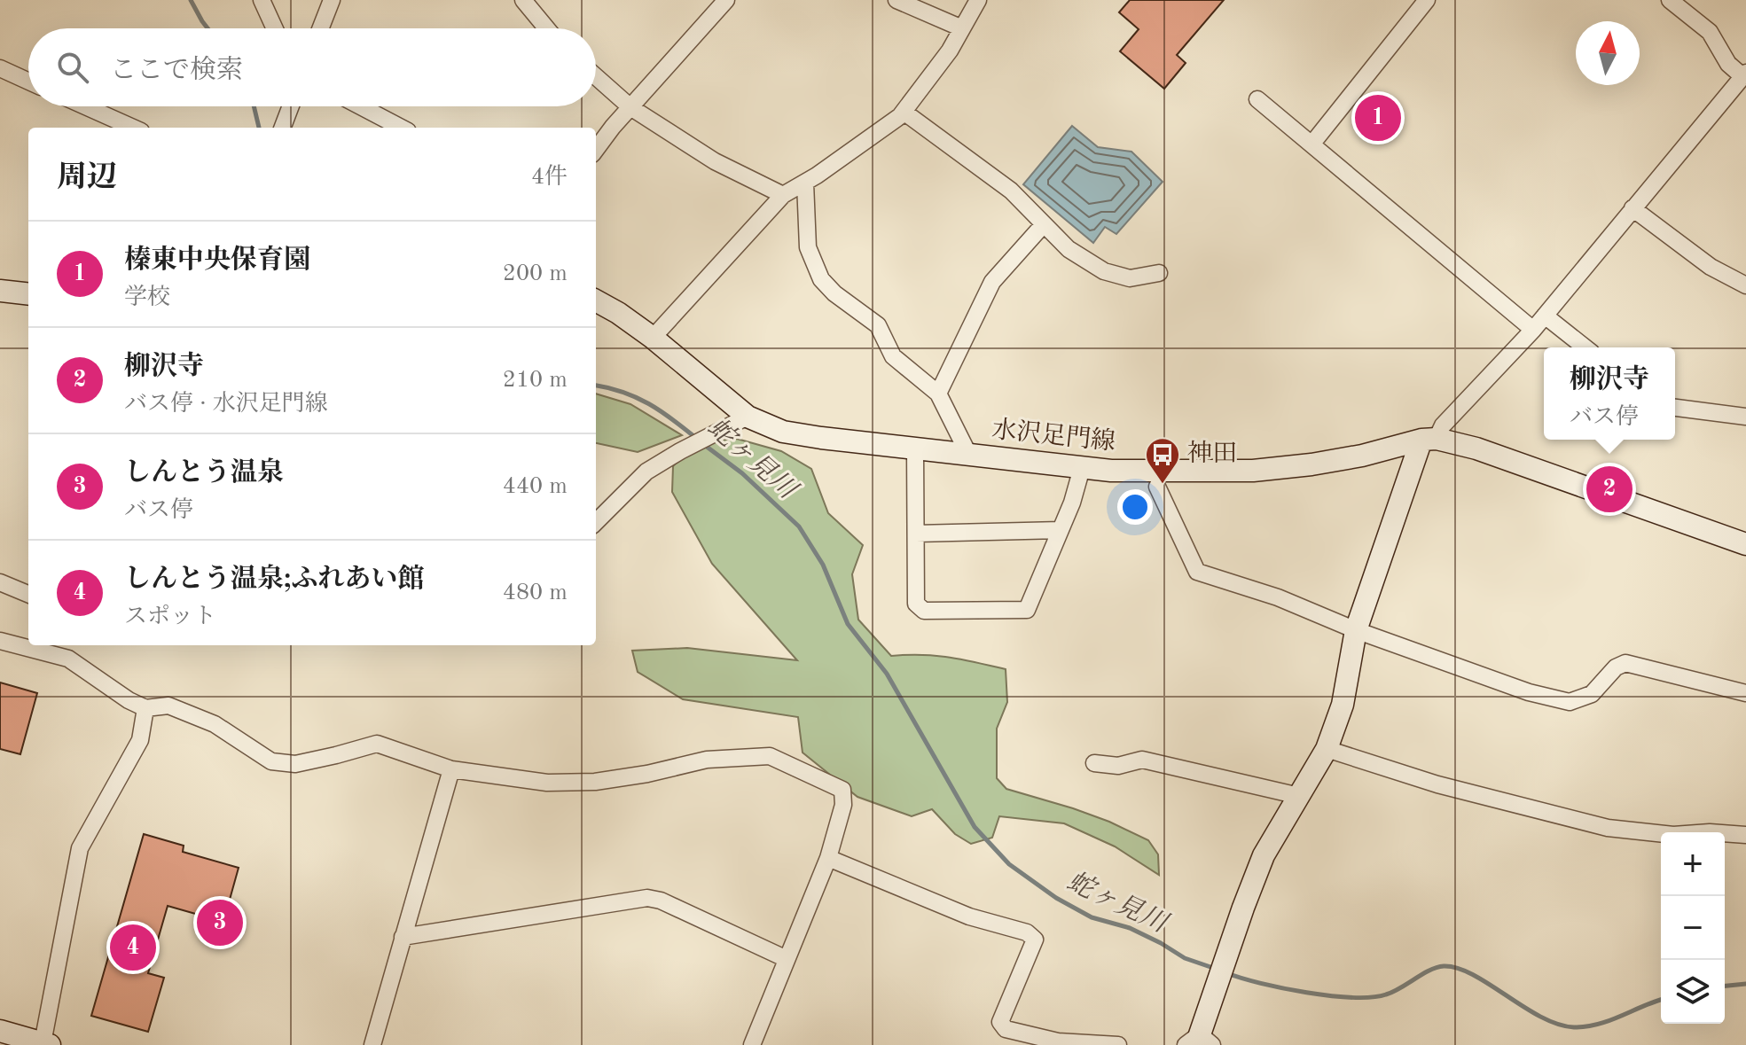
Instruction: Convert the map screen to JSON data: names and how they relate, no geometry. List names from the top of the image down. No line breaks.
{"streets":{"main road":["水沢足門線"]},"water":["蛇ヶ見川"],"places":{"bus stop":["神田"]},"north":"top","page":{"search":"ここで検索","pins":["1","2","3","4"],"heading":["周辺","4件"],"list":[{"mark":"1","name":"榛東中央保育園","note":"学校","value":"200 m"},{"mark":"2","name":"柳沢寺","note":"バス停 · 水沢足門線","value":"210 m"},{"mark":"3","name":"しんとう温泉","note":"バス停","value":"440 m"},{"mark":"4","name":"しんとう温泉;ふれあい館","note":"スポット","value":"480 m"}],"popup":["柳沢寺","バス停"],"map_buttons":["+","−"]}}
